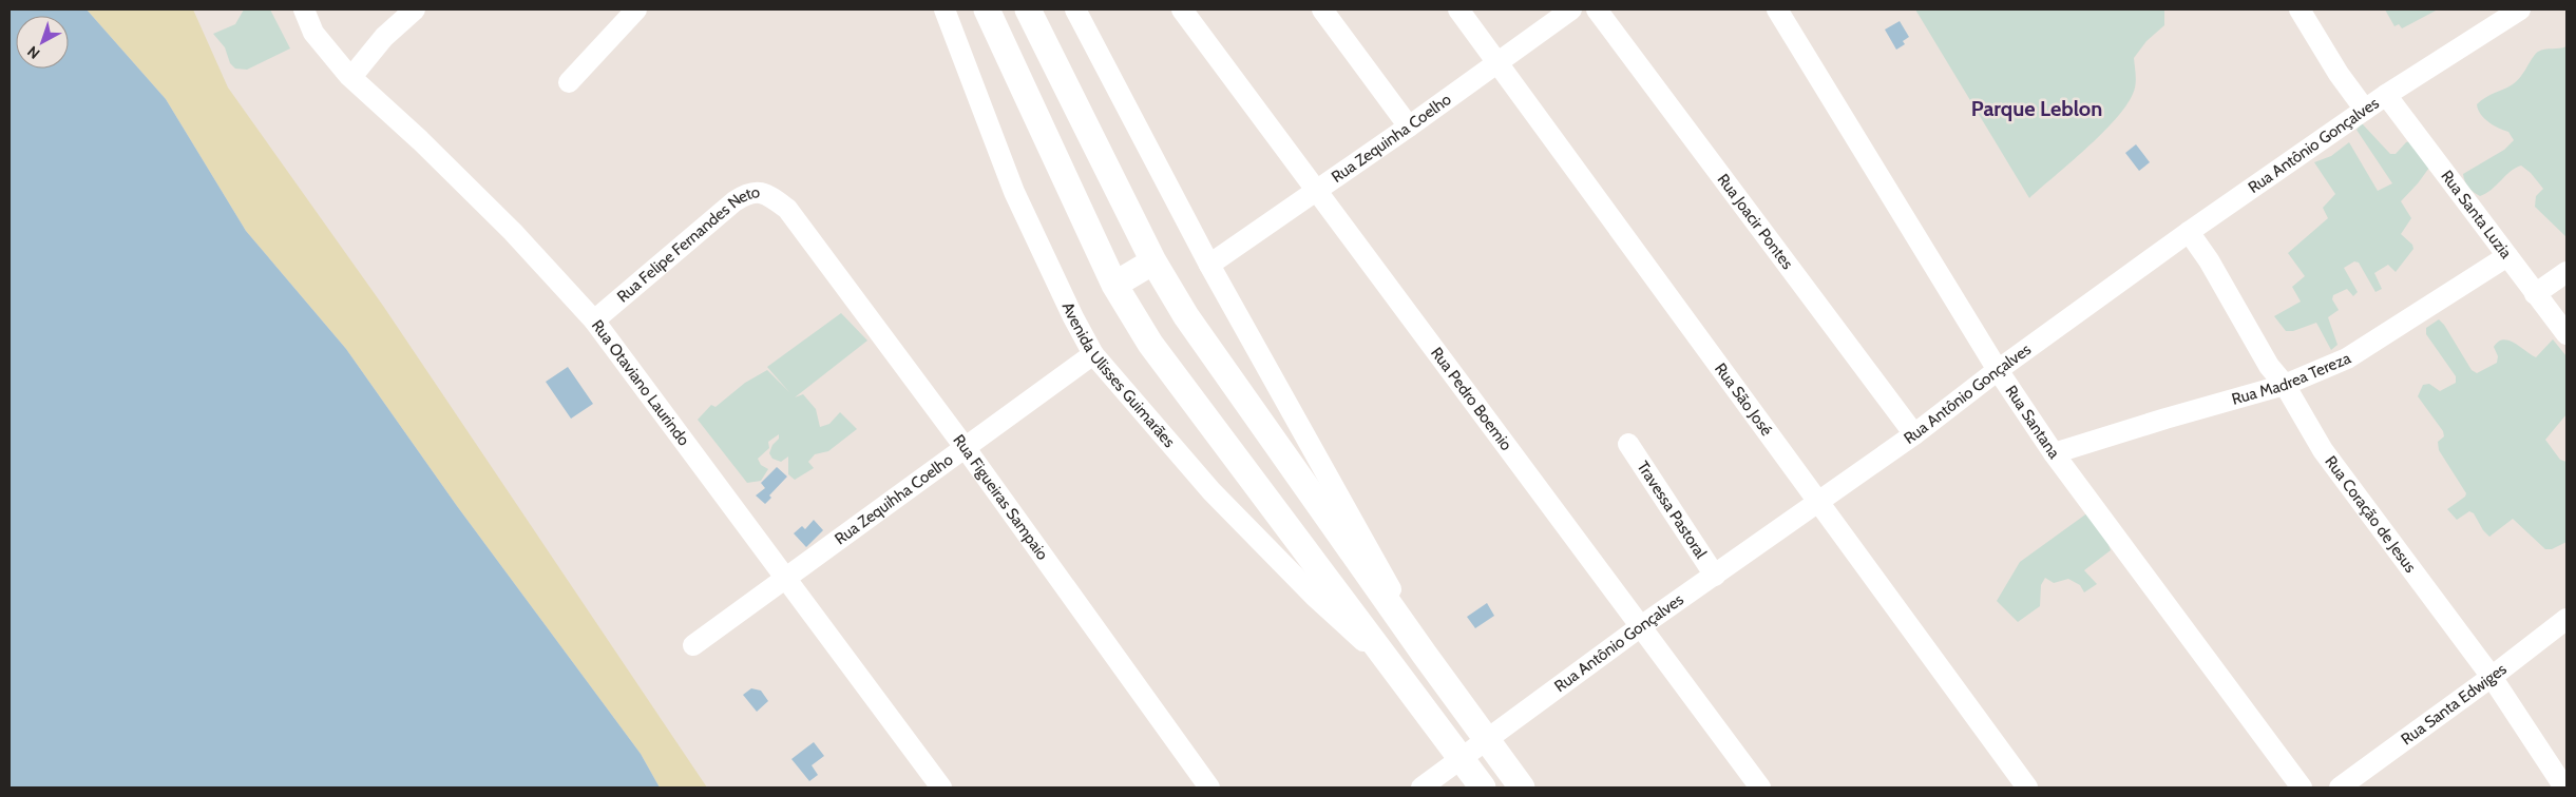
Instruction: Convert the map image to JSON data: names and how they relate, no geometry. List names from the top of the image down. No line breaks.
{"streets":{"main road":["Avenida Ulisses Guimarães"],"street":["Rua Zequinha Coelho","Rua Antônio Gonçalves","Rua Santa Luzia","Rua Joacir Pontes","Rua Felipe Fernandes Neto","Rua Madrea Tereza","Rua Otaviano Laurindo","Rua São José","Rua Pedro Boemio","Rua Santana","Rua Figueiras Sampaio","Rua Zequihha Coelho","Travessa Pastoral","Rua Coração de Jesus","Rua Santa Edwiges"]},"crossings":[["Rua Zequinha Coelho","Rua São José"],["Rua Zequinha Coelho","Rua Pedro Boemio"],["Rua Antônio Gonçalves","Rua Santa Luzia"],["Rua Antônio Gonçalves","Rua Joacir Pontes"],["Rua Antônio Gonçalves","Avenida Ulisses Guimarães"],["Rua Antônio Gonçalves","Rua São José"],["Rua Antônio Gonçalves","Rua Pedro Boemio"],["Rua Antônio Gonçalves","Rua Santana"],["Rua Antônio Gonçalves","Travessa Pastoral"],["Rua Antônio Gonçalves","Rua Coração de Jesus"],["Rua Santa Luzia","Rua Madrea Tereza"],["Rua Felipe Fernandes Neto","Rua Otaviano Laurindo"],["Rua Felipe Fernandes Neto","Rua Figueiras Sampaio"],["Avenida Ulisses Guimarães","Rua Zequihha Coelho"],["Rua Madrea Tereza","Rua Santana"],["Rua Madrea Tereza","Rua Coração de Jesus"],["Rua Otaviano Laurindo","Rua Zequihha Coelho"],["Rua Figueiras Sampaio","Rua Zequihha Coelho"],["Rua Coração de Jesus","Rua Santa Edwiges"]],"districts":["Parque Leblon"],"north":"bottom left"}
